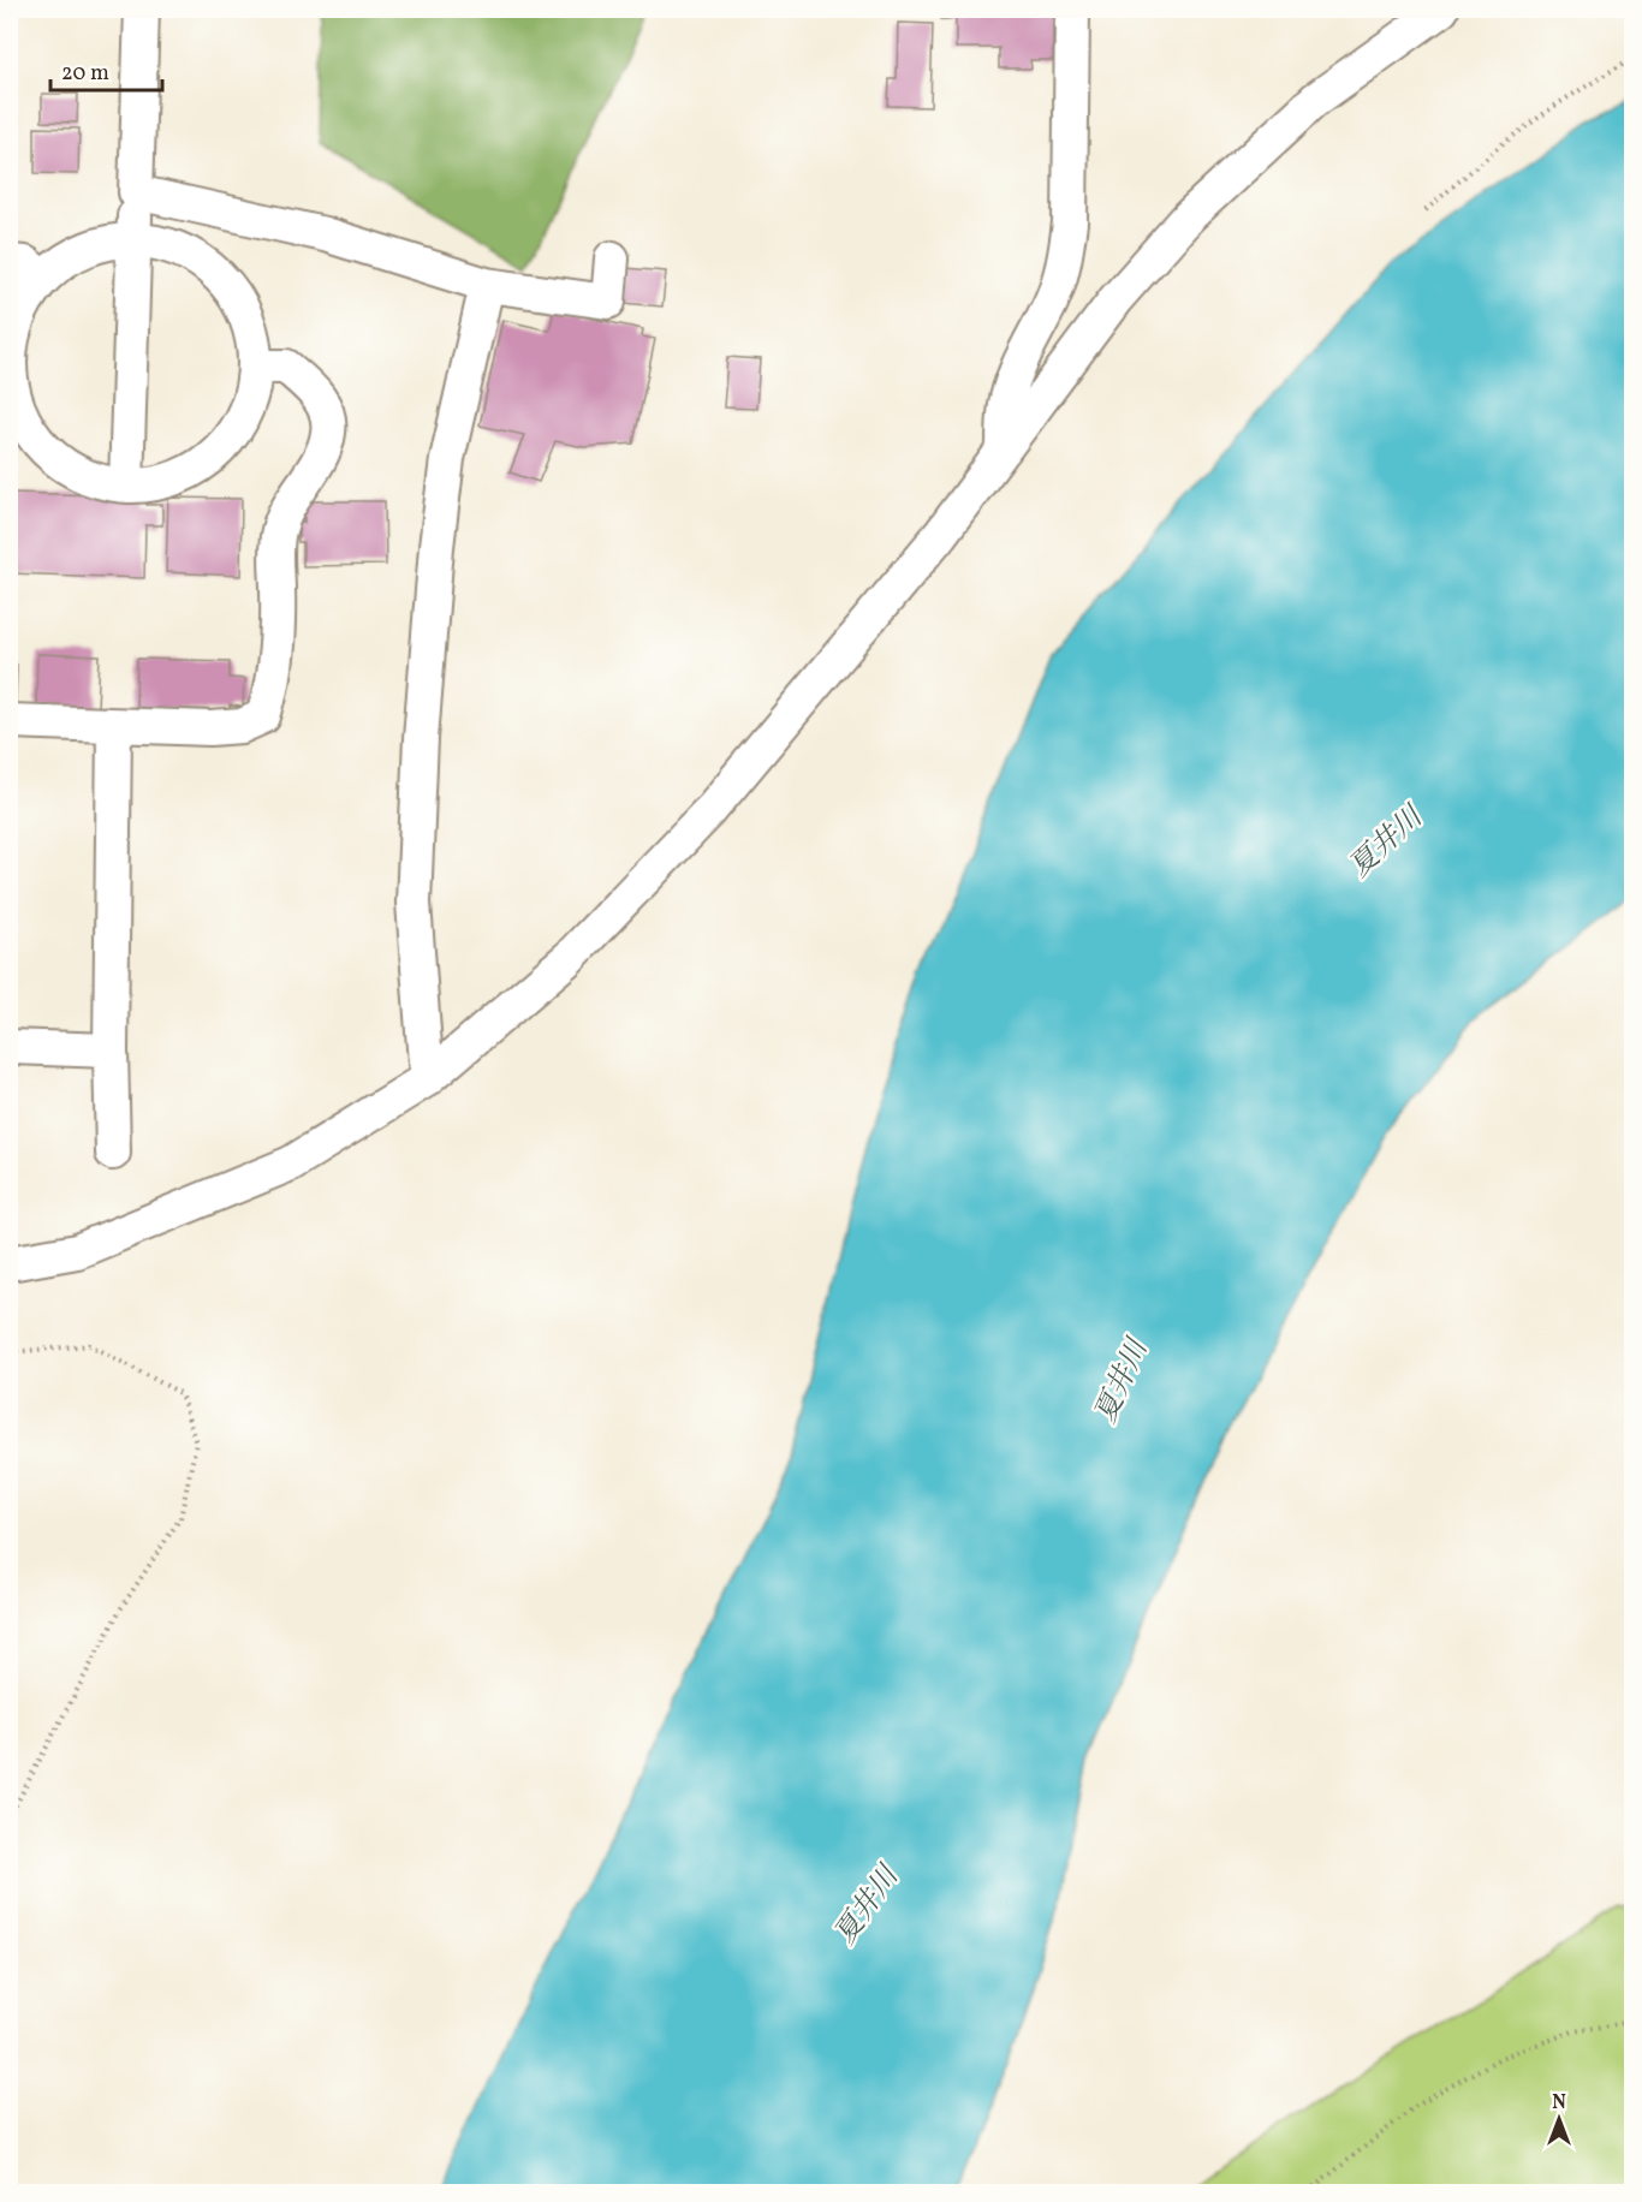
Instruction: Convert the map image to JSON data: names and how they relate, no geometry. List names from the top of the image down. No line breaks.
{"water":["夏井川"],"scale_bar":"20 m","north":"top"}
